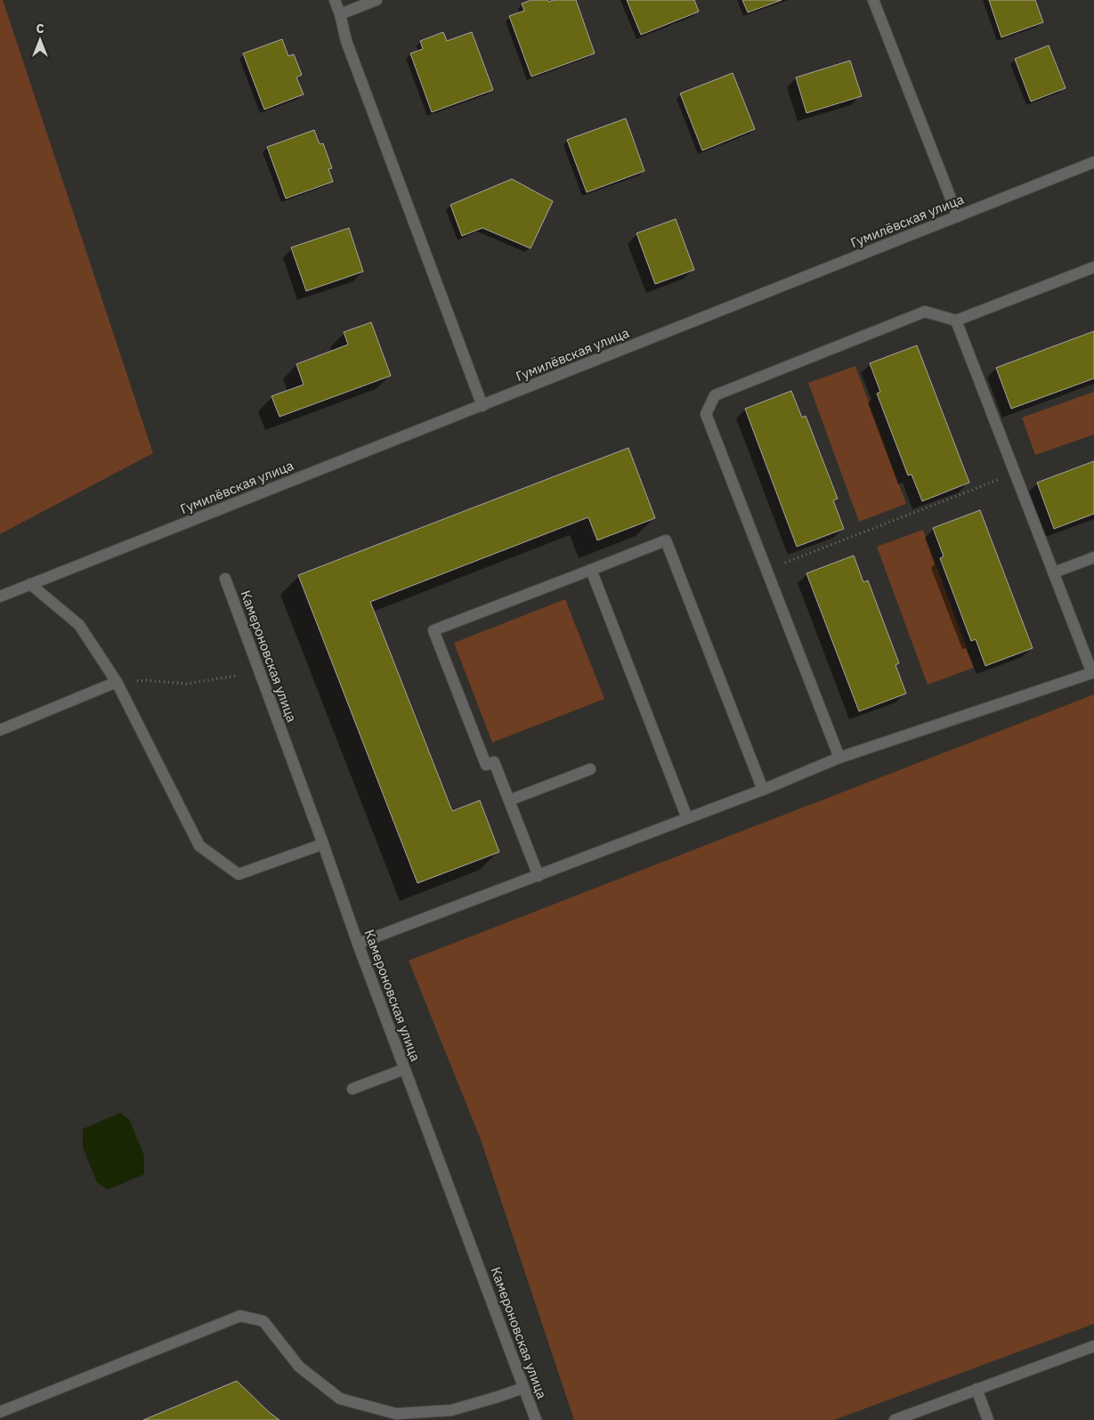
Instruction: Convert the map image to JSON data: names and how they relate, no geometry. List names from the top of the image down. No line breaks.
{"streets":{"street":["Гумилёвская улица","Камероновская улица"]},"north":"top"}
